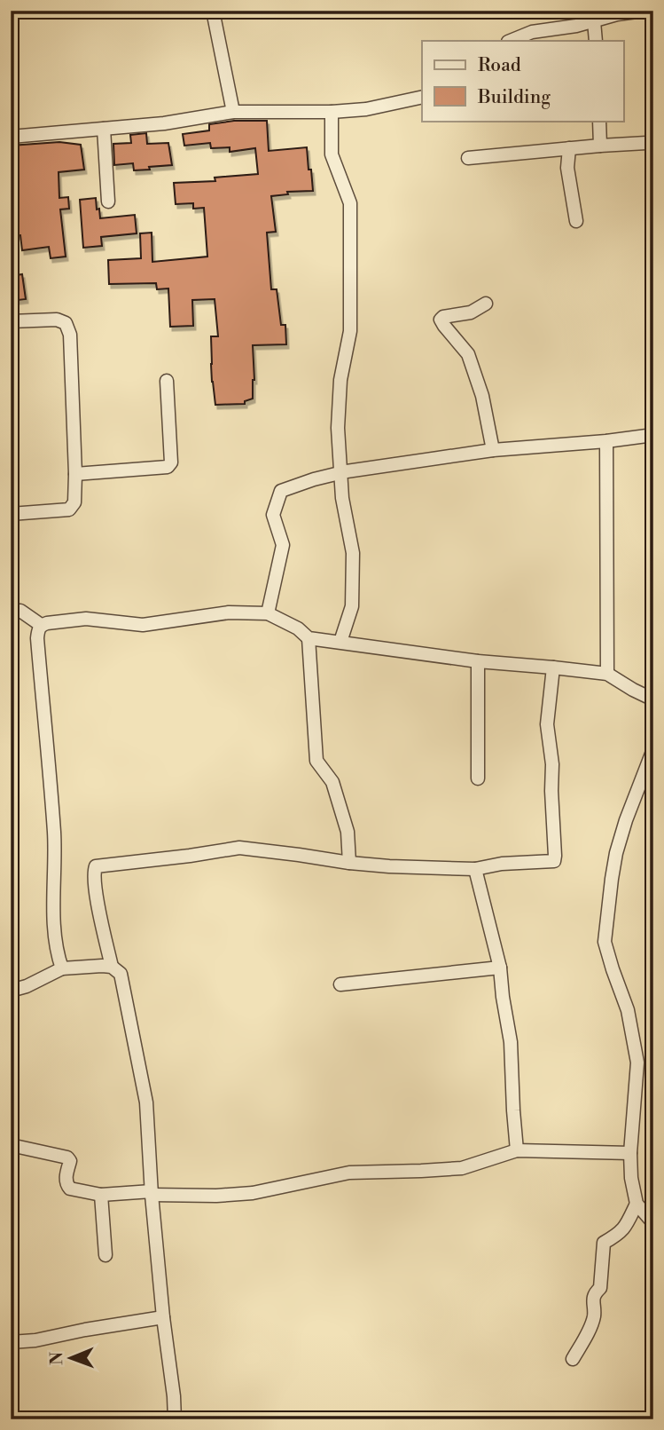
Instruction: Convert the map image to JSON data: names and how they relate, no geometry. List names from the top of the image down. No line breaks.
{"legend":["Road","Building"],"north":"left"}
